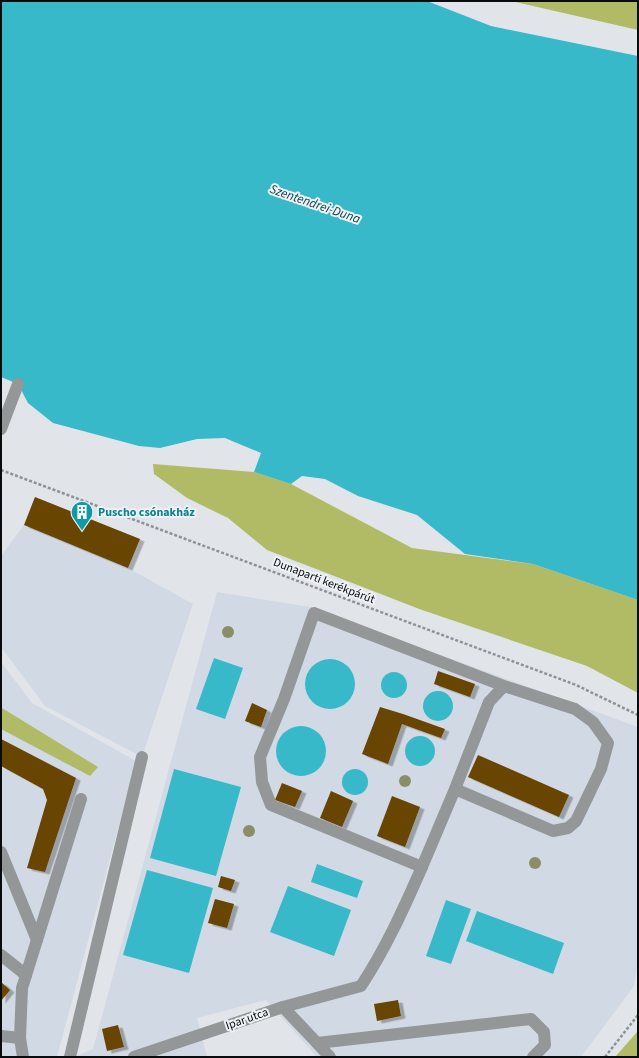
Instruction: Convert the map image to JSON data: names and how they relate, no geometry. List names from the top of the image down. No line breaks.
{"streets":{"lane":["Ipar utca"],"path":["Dunaparti kerékpárút"]},"water":["Szentendrei-Duna"],"places":{"building":["Puscho csónakház"]}}
